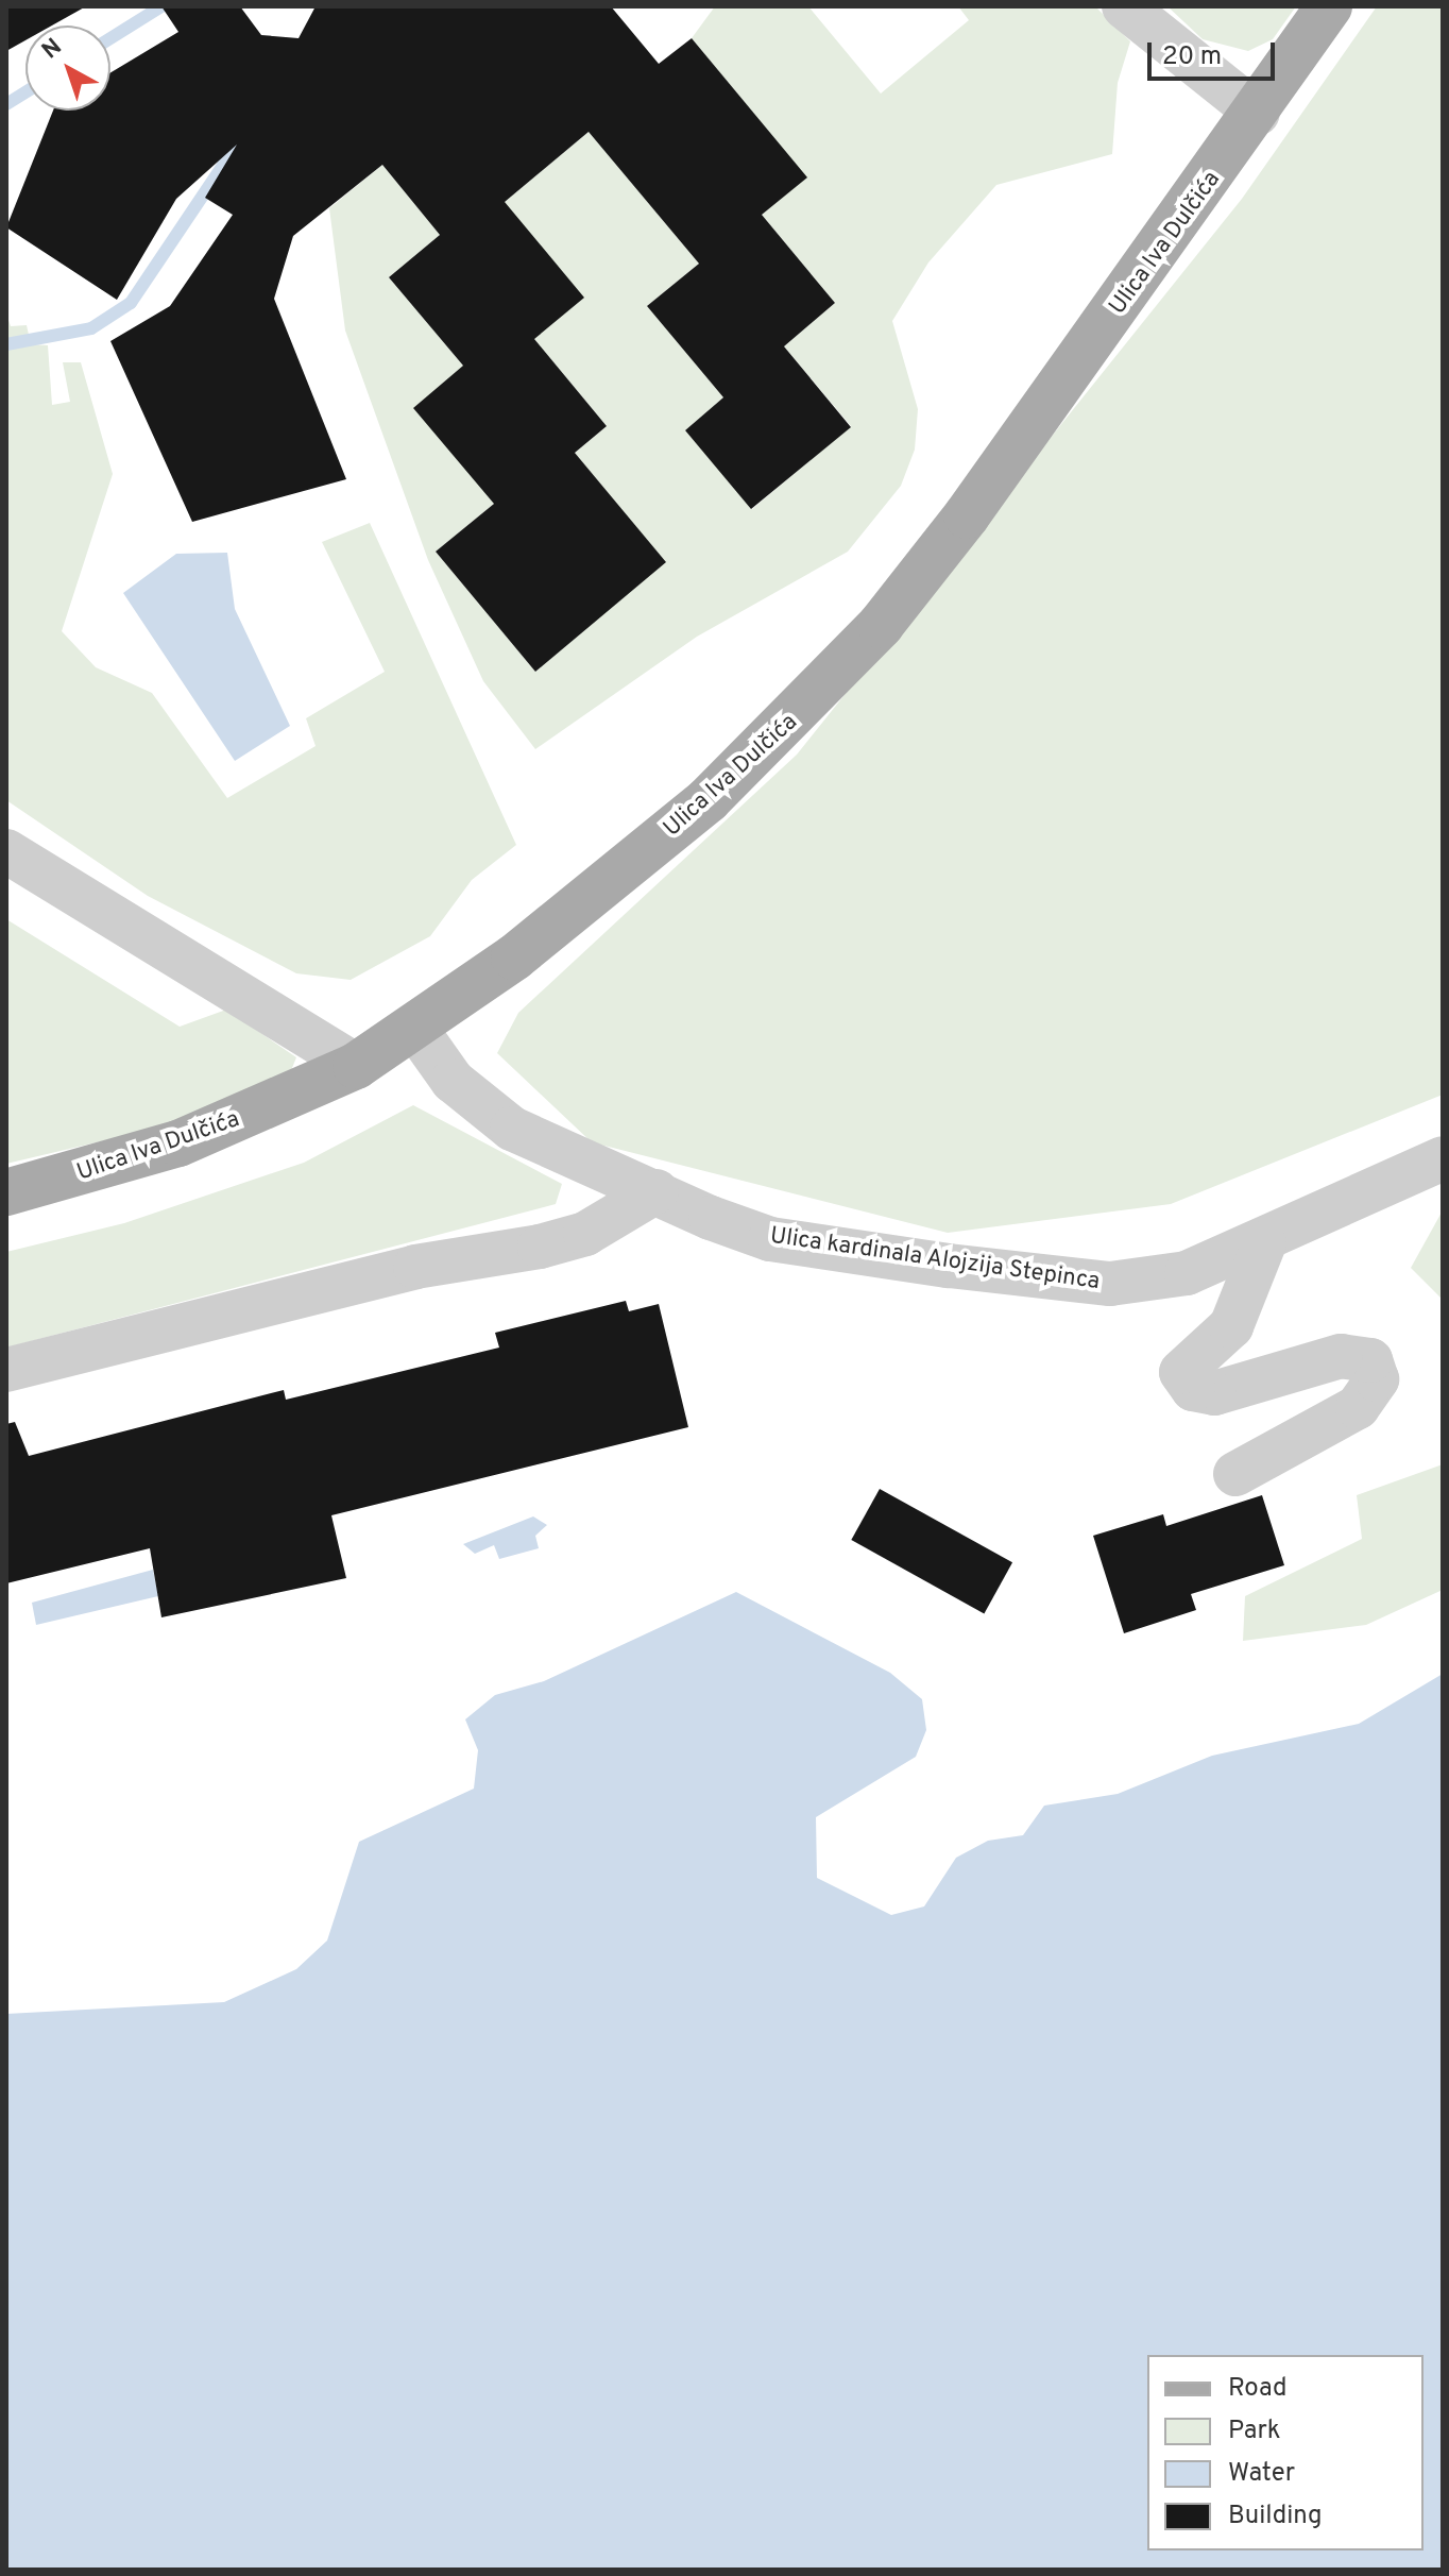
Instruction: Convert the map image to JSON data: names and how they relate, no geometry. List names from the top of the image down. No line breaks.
{"streets":{"main road":["Ulica Iva Dulčića"],"street":["Ulica kardinala Alojzija Stepinca"]},"crossings":[["Ulica Iva Dulčića","Ulica kardinala Alojzija Stepinca"]],"legend":["Road","Park","Water","Building"],"scale_bar":"20 m","north":"top left"}
